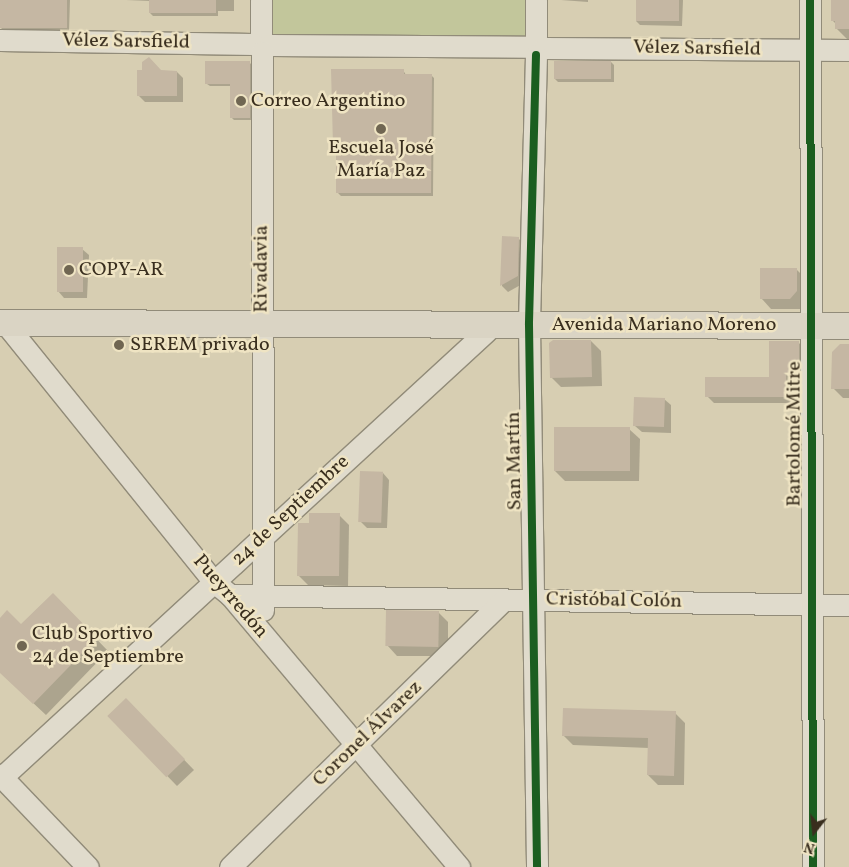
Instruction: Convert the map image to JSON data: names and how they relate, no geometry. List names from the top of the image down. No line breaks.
{"streets":{"main road":["Avenida Mariano Moreno"],"street":["Vélez Sarsfield","Rivadavia","Bartolomé Mitre","San Martín","24 de Septiembre","Pueyrredón","Cristóbal Colón","Coronel Álvarez"]},"crossings":[["Vélez Sarsfield","Rivadavia"],["Vélez Sarsfield","Bartolomé Mitre"],["Vélez Sarsfield","San Martín"],["Rivadavia","Avenida Mariano Moreno"],["Rivadavia","24 de Septiembre"],["Rivadavia","Pueyrredón"],["Rivadavia","Cristóbal Colón"],["Avenida Mariano Moreno","Bartolomé Mitre"],["Avenida Mariano Moreno","San Martín"],["Avenida Mariano Moreno","24 de Septiembre"],["Avenida Mariano Moreno","Pueyrredón"],["Bartolomé Mitre","Cristóbal Colón"],["San Martín","Cristóbal Colón"],["24 de Septiembre","Pueyrredón"],["24 de Septiembre","Cristóbal Colón"],["Pueyrredón","Cristóbal Colón"],["Pueyrredón","Coronel Álvarez"],["Cristóbal Colón","Coronel Álvarez"]],"places":["Correo Argentino","Escuela José María Paz","COPY-AR","SEREM privado","Club Sportivo 24 de Septiembre"],"north":"bottom"}
